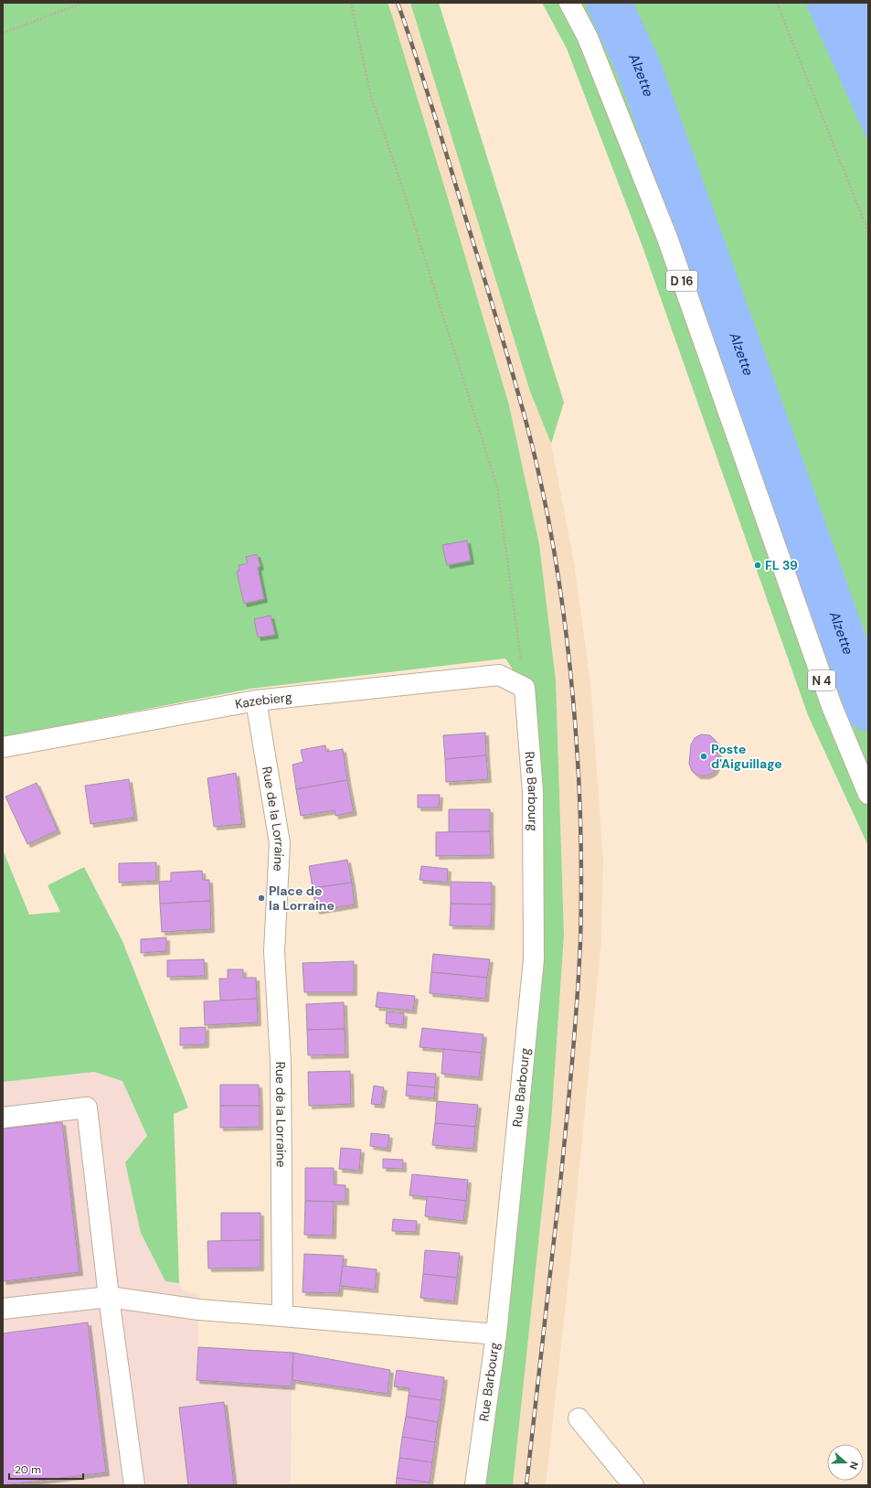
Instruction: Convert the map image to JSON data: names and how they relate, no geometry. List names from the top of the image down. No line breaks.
{"streets":{"street":["D 16","N 4","Kazebierg","Rue Barbourg","Rue de la Lorraine"]},"crossings":[["D 16","N 4"],["Kazebierg","Rue Barbourg"],["Kazebierg","Rue de la Lorraine"]],"water":["Alzette"],"places":["FL 39","Poste d'Aiguillage","Place de la Lorraine"],"scale_bar":"20 m","north":"right"}
